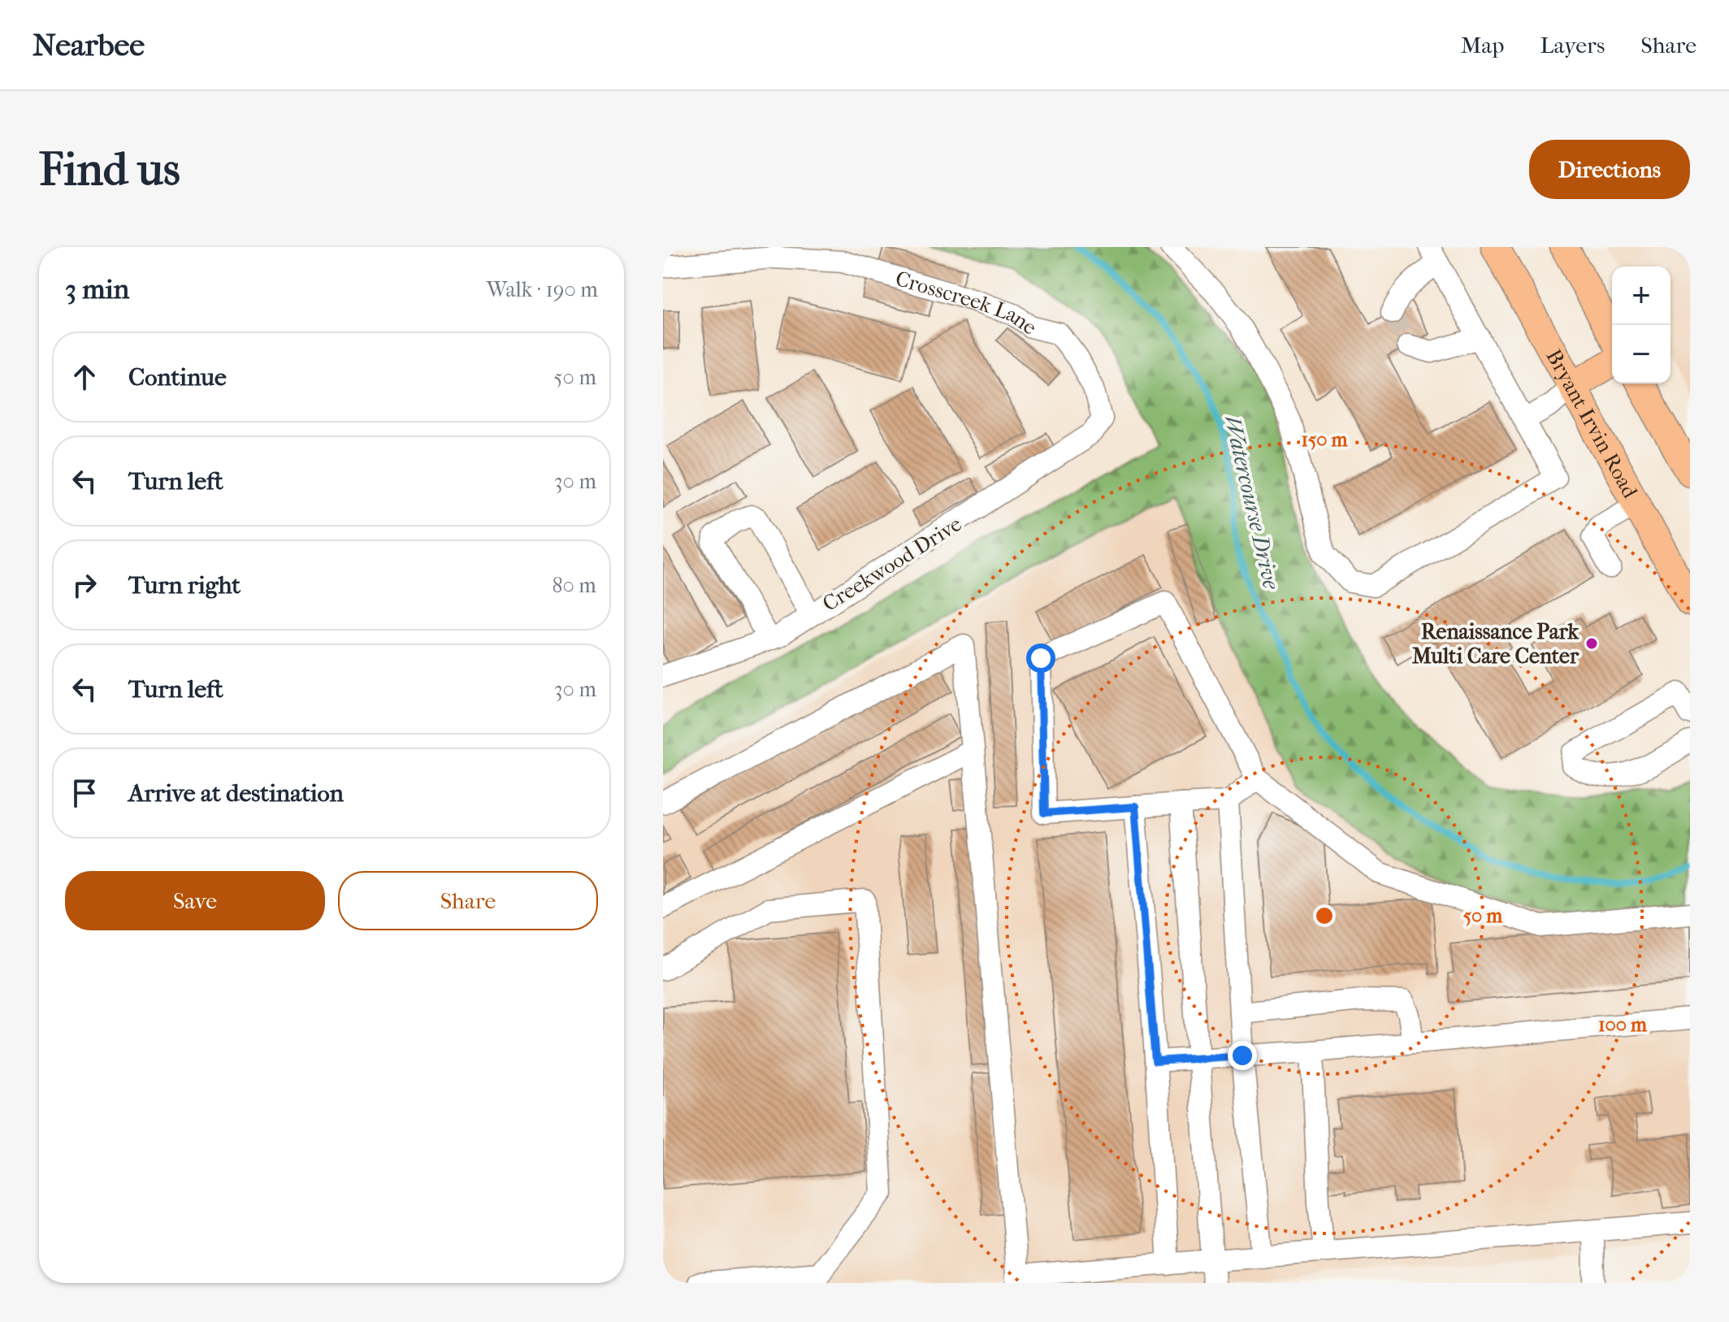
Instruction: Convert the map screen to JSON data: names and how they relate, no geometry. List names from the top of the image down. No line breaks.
{"streets":{"main road":["Bryant Irvin Road"],"lane":["Crosscreek Lane","Creekwood Drive"]},"crossings":[["Crosscreek Lane","Creekwood Drive"]],"water":["Watercourse Drive"],"places":["Renaissance Park Multi Care Center"],"page":{"header":"Nearbee","nav":["Map","Layers","Share"],"buttons":["Directions",["Save","Share"]],"title":"Find us","heading":["3 min","Walk · 190 m"],"map_buttons":["+","−"],"list":[["Continue","50 m"],["Turn left","30 m"],["Turn right","80 m"],["Turn left","30 m"],"Arrive at destination"]},"rings":["150 m","50 m","100 m"]}
